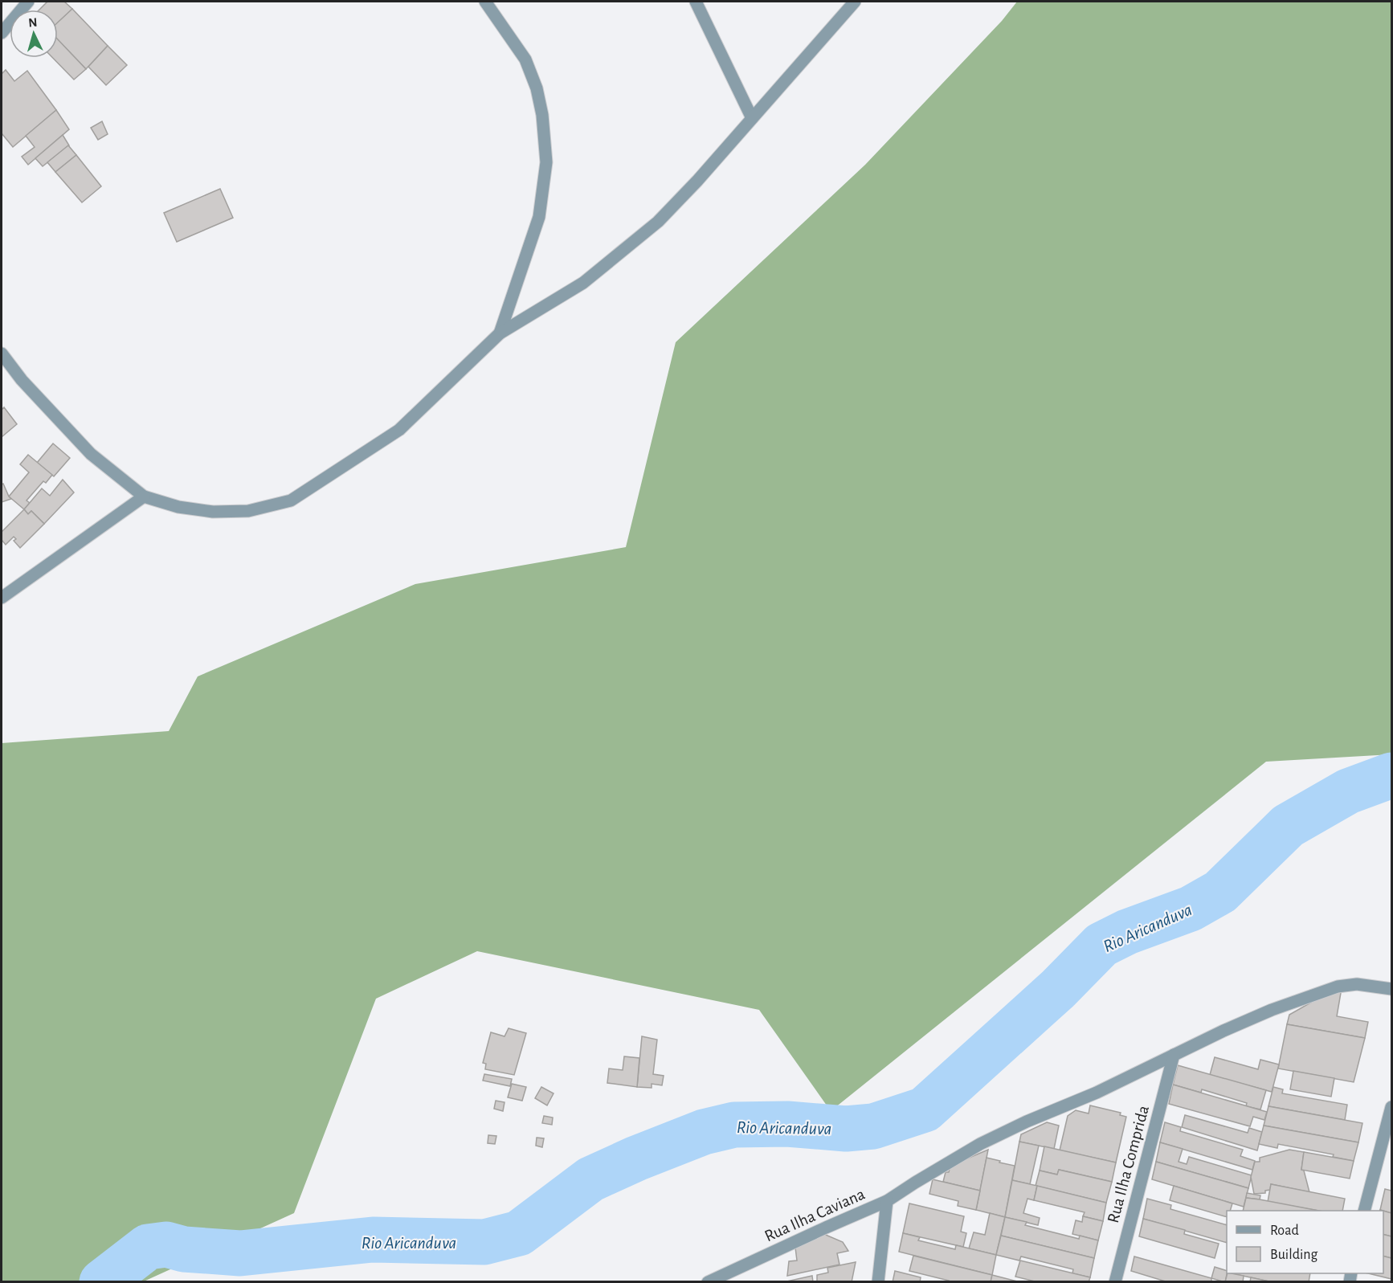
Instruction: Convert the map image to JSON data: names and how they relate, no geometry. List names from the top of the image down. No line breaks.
{"streets":{"street":["Rua Ilha Comprida","Rua Ilha Caviana"]},"water":["Rio Aricanduva"],"legend":["Road","Building"],"north":"top"}
